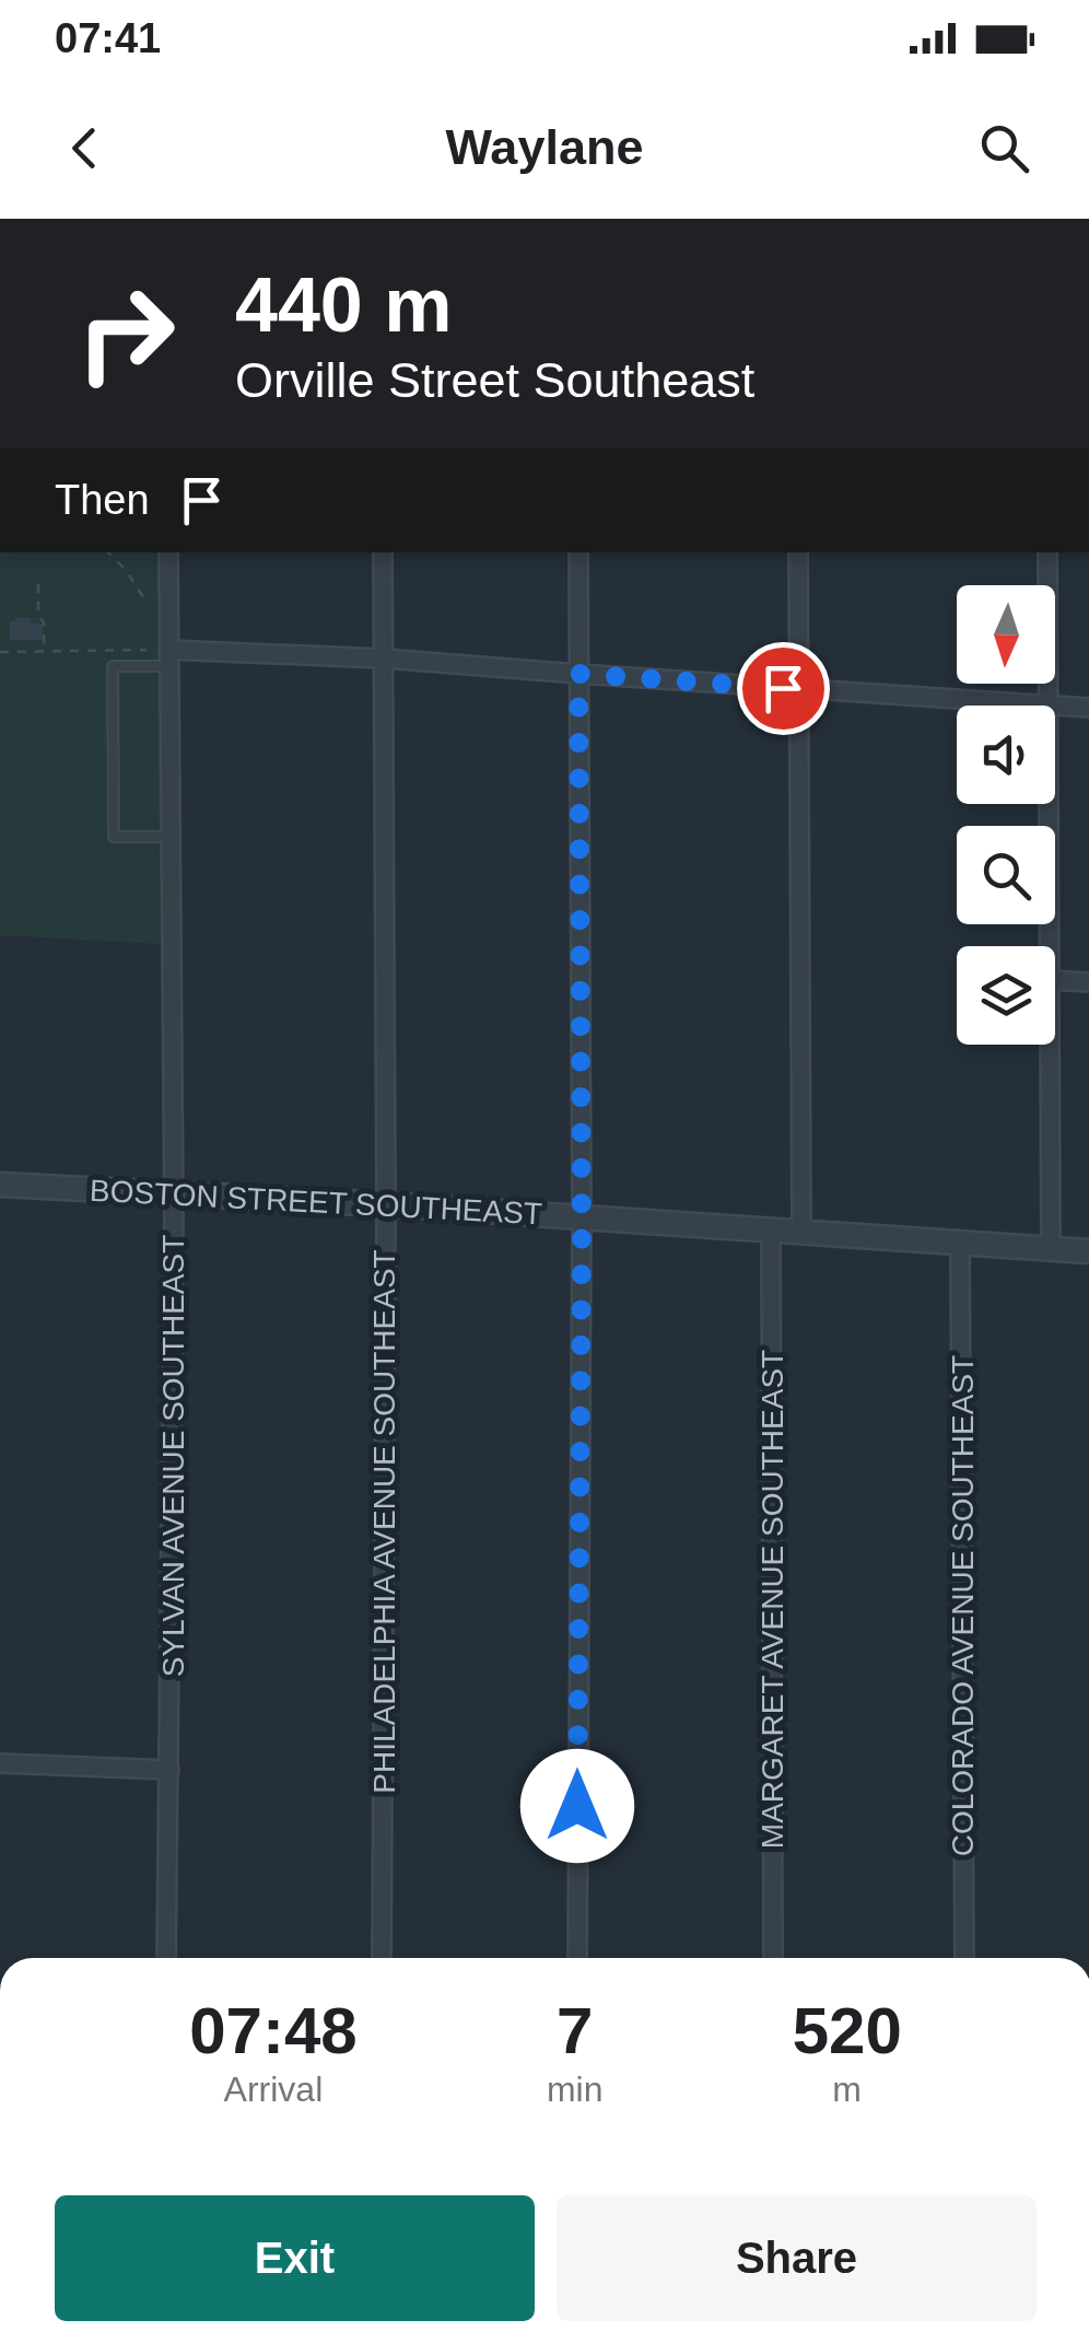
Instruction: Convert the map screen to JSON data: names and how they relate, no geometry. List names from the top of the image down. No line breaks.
{"streets":{"street":["BOSTON STREET SOUTHEAST","SYLVAN AVENUE SOUTHEAST","PHILADELPHIA AVENUE SOUTHEAST","MARGARET AVENUE SOUTHEAST","COLORADO AVENUE SOUTHEAST"]},"crossings":[["BOSTON STREET SOUTHEAST","SYLVAN AVENUE SOUTHEAST"],["BOSTON STREET SOUTHEAST","PHILADELPHIA AVENUE SOUTHEAST"],["BOSTON STREET SOUTHEAST","MARGARET AVENUE SOUTHEAST"],["BOSTON STREET SOUTHEAST","COLORADO AVENUE SOUTHEAST"]],"north":"bottom","page":{"status":"07:41","header":"Waylane","turn":["440 m","Orville Street Southeast"],"then":"Then","eta":["07:48","Arrival","7","min","520","m"],"buttons":["Exit","Share"]}}
